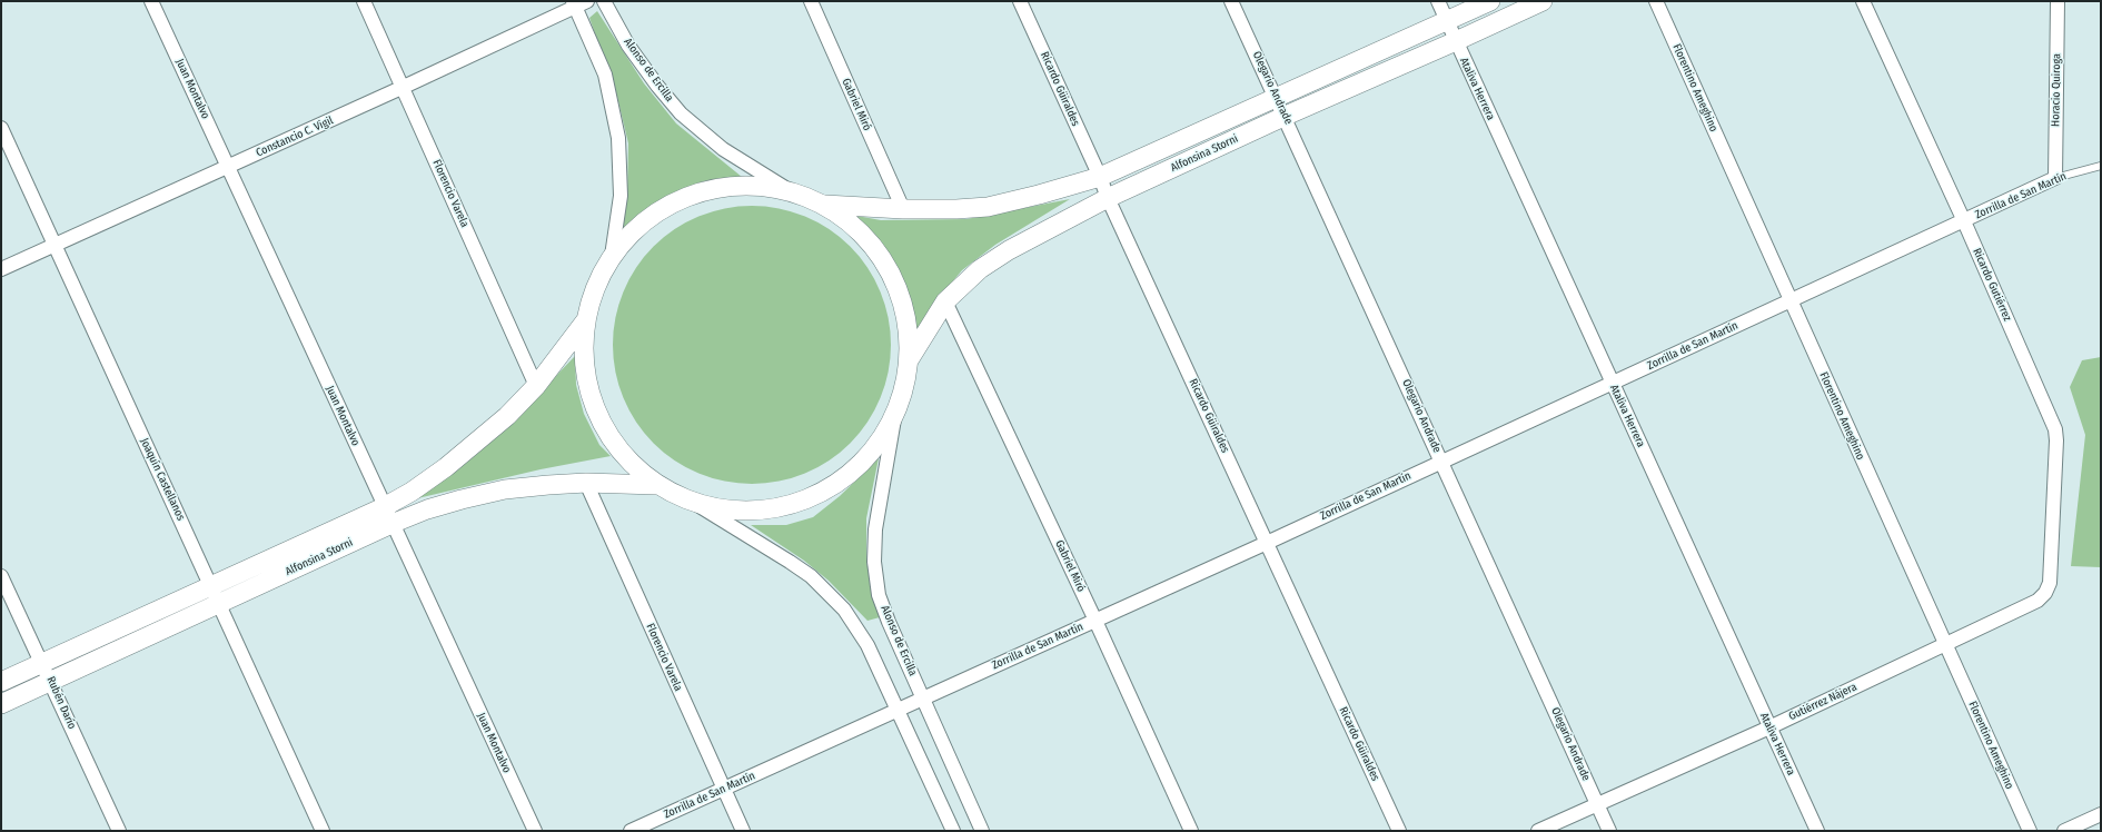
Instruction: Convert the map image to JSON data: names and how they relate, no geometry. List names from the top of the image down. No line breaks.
{"streets":{"street":["Alonso de Ercilla","Olegario Andrade","Florentino Ameghino","Juan Montalvo","Ricardo Güiraldes","Ataliva Herrera","Horacio Quiroga","Gabriel Miró","Constancio C. Vigil","Alfonsina Storni","Florencio Varela","Zorrilla de San Martín","Ricardo Gutiérrez","Joaquín Castellanos","Gutiérrez Nájera","Rubén Darío"]},"crossings":[["Alonso de Ercilla","Zorrilla de San Martín"],["Olegario Andrade","Alfonsina Storni"],["Olegario Andrade","Zorrilla de San Martín"],["Olegario Andrade","Gutiérrez Nájera"],["Florentino Ameghino","Zorrilla de San Martín"],["Florentino Ameghino","Gutiérrez Nájera"],["Juan Montalvo","Constancio C. Vigil"],["Juan Montalvo","Alfonsina Storni"],["Ricardo Güiraldes","Alfonsina Storni"],["Ricardo Güiraldes","Zorrilla de San Martín"],["Ataliva Herrera","Alfonsina Storni"],["Ataliva Herrera","Zorrilla de San Martín"],["Ataliva Herrera","Gutiérrez Nájera"],["Horacio Quiroga","Zorrilla de San Martín"],["Gabriel Miró","Alfonsina Storni"],["Gabriel Miró","Zorrilla de San Martín"],["Constancio C. Vigil","Florencio Varela"],["Constancio C. Vigil","Joaquín Castellanos"],["Alfonsina Storni","Florencio Varela"],["Alfonsina Storni","Joaquín Castellanos"],["Alfonsina Storni","Rubén Darío"],["Florencio Varela","Zorrilla de San Martín"],["Zorrilla de San Martín","Ricardo Gutiérrez"],["Ricardo Gutiérrez","Gutiérrez Nájera"]]}
